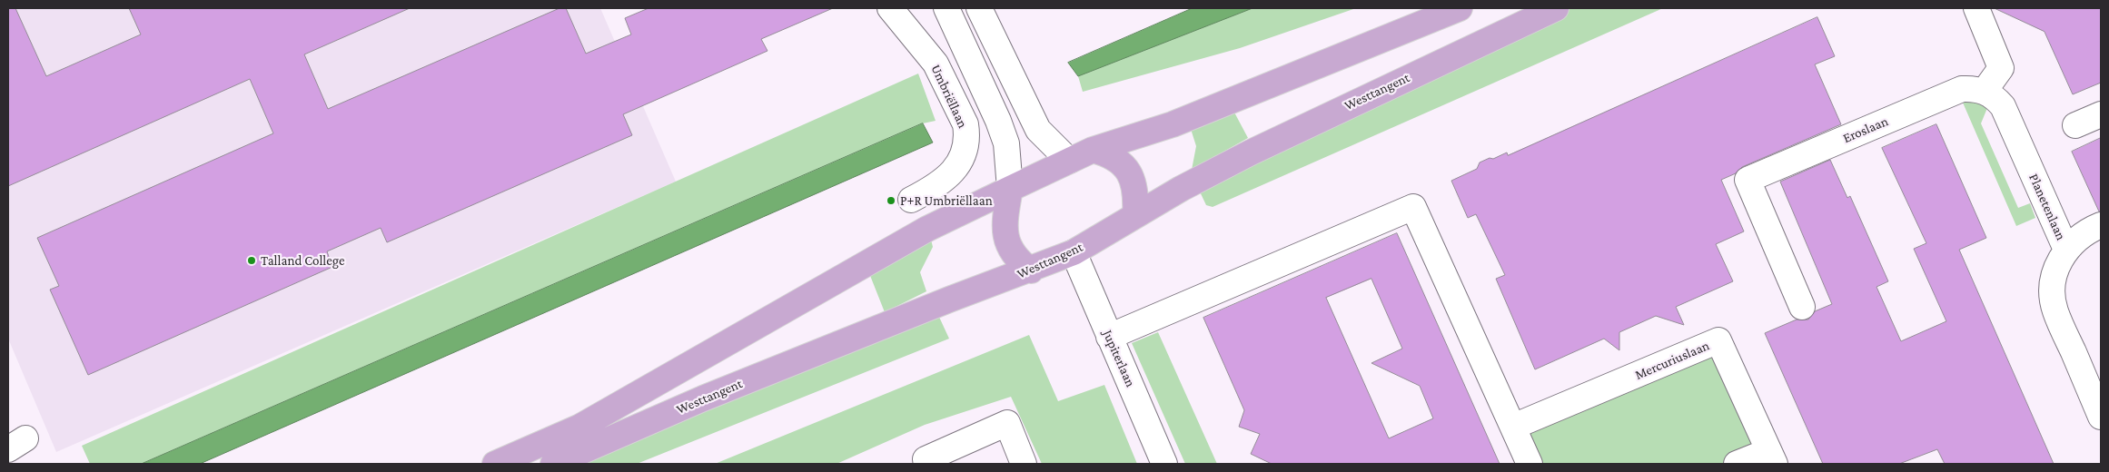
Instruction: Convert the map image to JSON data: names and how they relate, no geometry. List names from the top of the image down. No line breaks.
{"streets":{"main road":["Westtangent"],"street":["Umbriëllaan","Eroslaan","Planetenlaan","Jupiterlaan","Mercuriuslaan"]},"crossings":[["Westtangent","Jupiterlaan"],["Eroslaan","Planetenlaan"]],"places":["P+R Umbriëllaan","Talland College"]}
